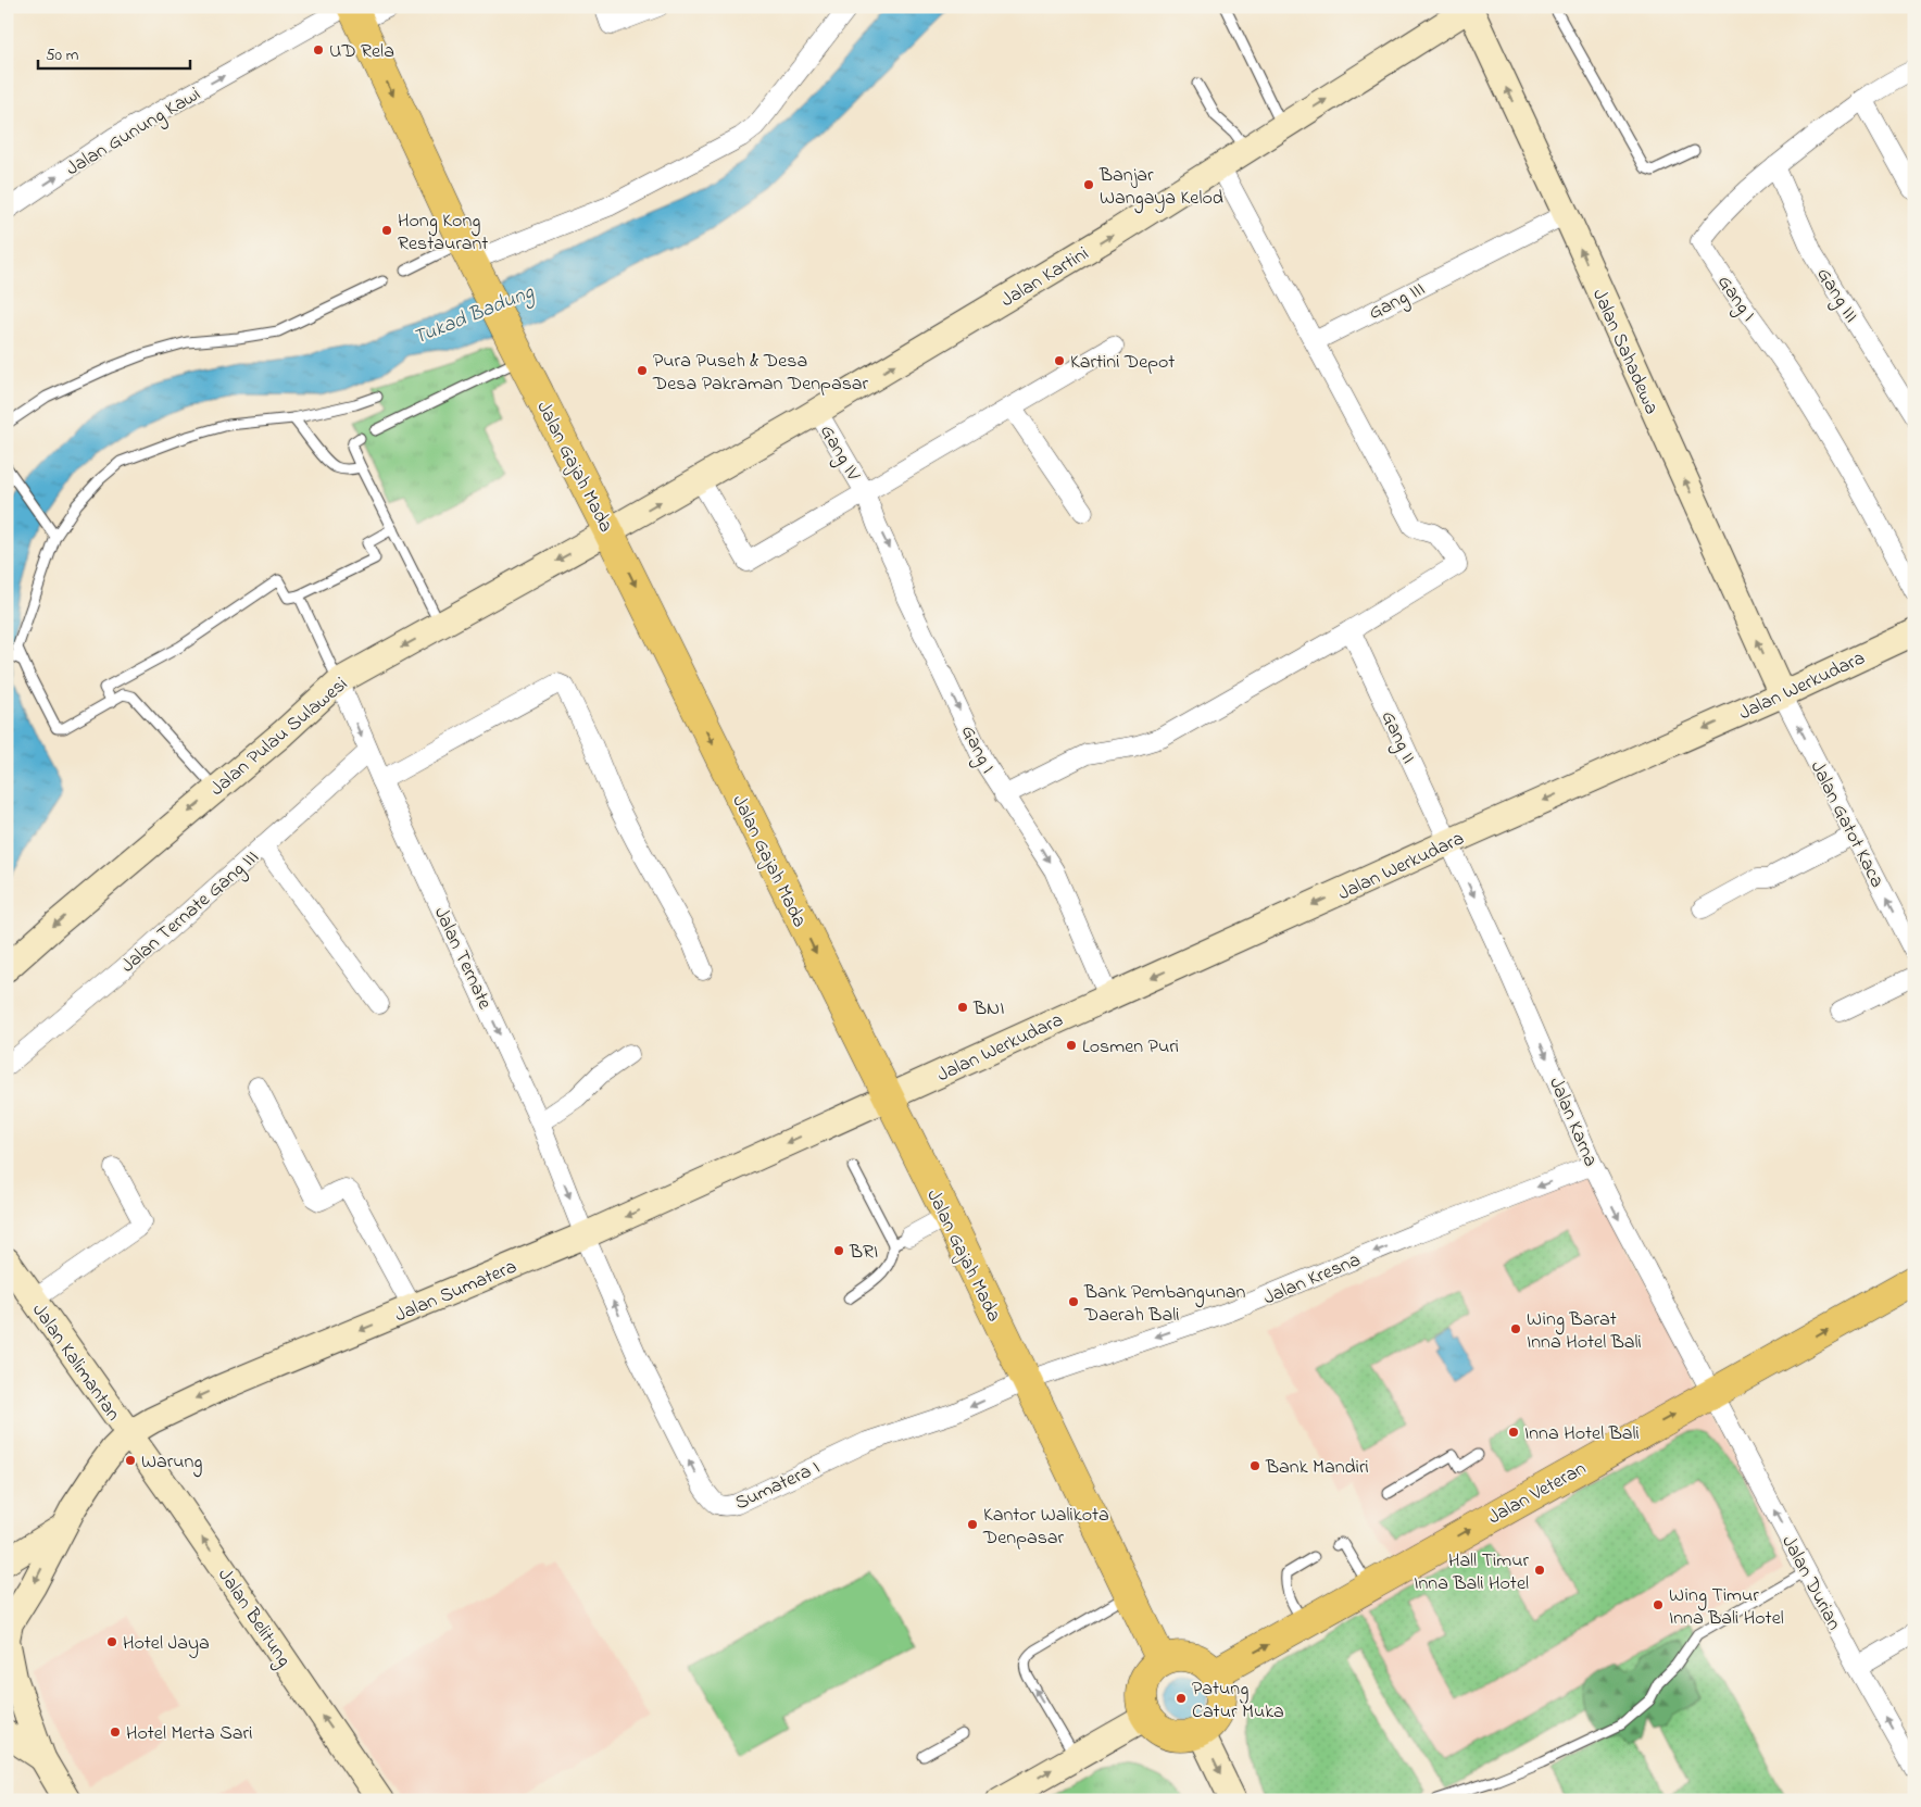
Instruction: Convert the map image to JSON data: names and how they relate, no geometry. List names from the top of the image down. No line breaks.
{"streets":{"main road":["Jalan Gajah Mada","Jalan Veteran"],"street":["Jalan Gunung Kawi","Jalan Kartini","Gang III","Gang I","Jalan Sahadewa","Gang IV","Jalan Werkudara","Jalan Pulau Sulawesi","Gang II","Jalan Gatot Kaca","Jalan Ternate Gang III","Jalan Ternate","Jalan Karna","Jalan Kresna","Jalan Sumatera","Jalan Kalimantan","Sumatera I","Jalan Durian","Jalan Belitung"]},"crossings":[["Jalan Gunung Kawi","Jalan Gajah Mada"],["Jalan Kartini","Jalan Sahadewa"],["Jalan Kartini","Gang IV"],["Jalan Kartini","Jalan Gajah Mada"],["Jalan Kartini","Jalan Pulau Sulawesi"],["Gang III","Gang I"],["Gang III","Jalan Sahadewa"],["Gang I","Gang IV"],["Gang I","Jalan Werkudara"],["Jalan Sahadewa","Jalan Werkudara"],["Jalan Sahadewa","Jalan Gatot Kaca"],["Jalan Gajah Mada","Jalan Werkudara"],["Jalan Gajah Mada","Jalan Pulau Sulawesi"],["Jalan Gajah Mada","Jalan Kresna"],["Jalan Gajah Mada","Jalan Sumatera"],["Jalan Gajah Mada","Sumatera I"],["Jalan Gajah Mada","Jalan Veteran"],["Jalan Werkudara","Gang II"],["Jalan Werkudara","Jalan Gatot Kaca"],["Jalan Werkudara","Jalan Karna"],["Jalan Werkudara","Jalan Sumatera"],["Jalan Pulau Sulawesi","Jalan Ternate"],["Gang II","Jalan Karna"],["Jalan Ternate Gang III","Jalan Ternate"],["Jalan Ternate","Jalan Sumatera"],["Jalan Ternate","Sumatera I"],["Jalan Karna","Jalan Kresna"],["Jalan Karna","Jalan Veteran"],["Jalan Karna","Jalan Durian"],["Jalan Kresna","Sumatera I"],["Jalan Sumatera","Jalan Kalimantan"],["Jalan Sumatera","Sumatera I"],["Jalan Sumatera","Jalan Belitung"],["Jalan Kalimantan","Jalan Belitung"],["Jalan Veteran","Jalan Durian"]],"one_way":["Jalan Gunung Kawi","Gang I","Jalan Sahadewa","Jalan Gajah Mada","Jalan Pulau Sulawesi","Jalan Gatot Kaca","Jalan Karna","Jalan Kresna","Jalan Sumatera","Jalan Veteran","Jalan Durian","Jalan Belitung"],"water":["Tukad Badung"],"places":["UD Rela","Banjar Wangaya Kelod","Hong Kong Restaurant","Kartini Depot","Pura Puseh & Desa Desa Pakraman Denpasar","BNI","Losmen Puri","BRI","Bank Pembangunan Daerah Bali","Wing Barat Inna Hotel Bali","Inna Hotel Bali","Warung","Bank Mandiri","Kantor Walikota Denpasar","Hall Timur Inna Bali Hotel","Wing Timur Inna Bali Hotel","Hotel Jaya","Patung Catur Muka","Hotel Merta Sari"],"scale_bar":"50 m"}
